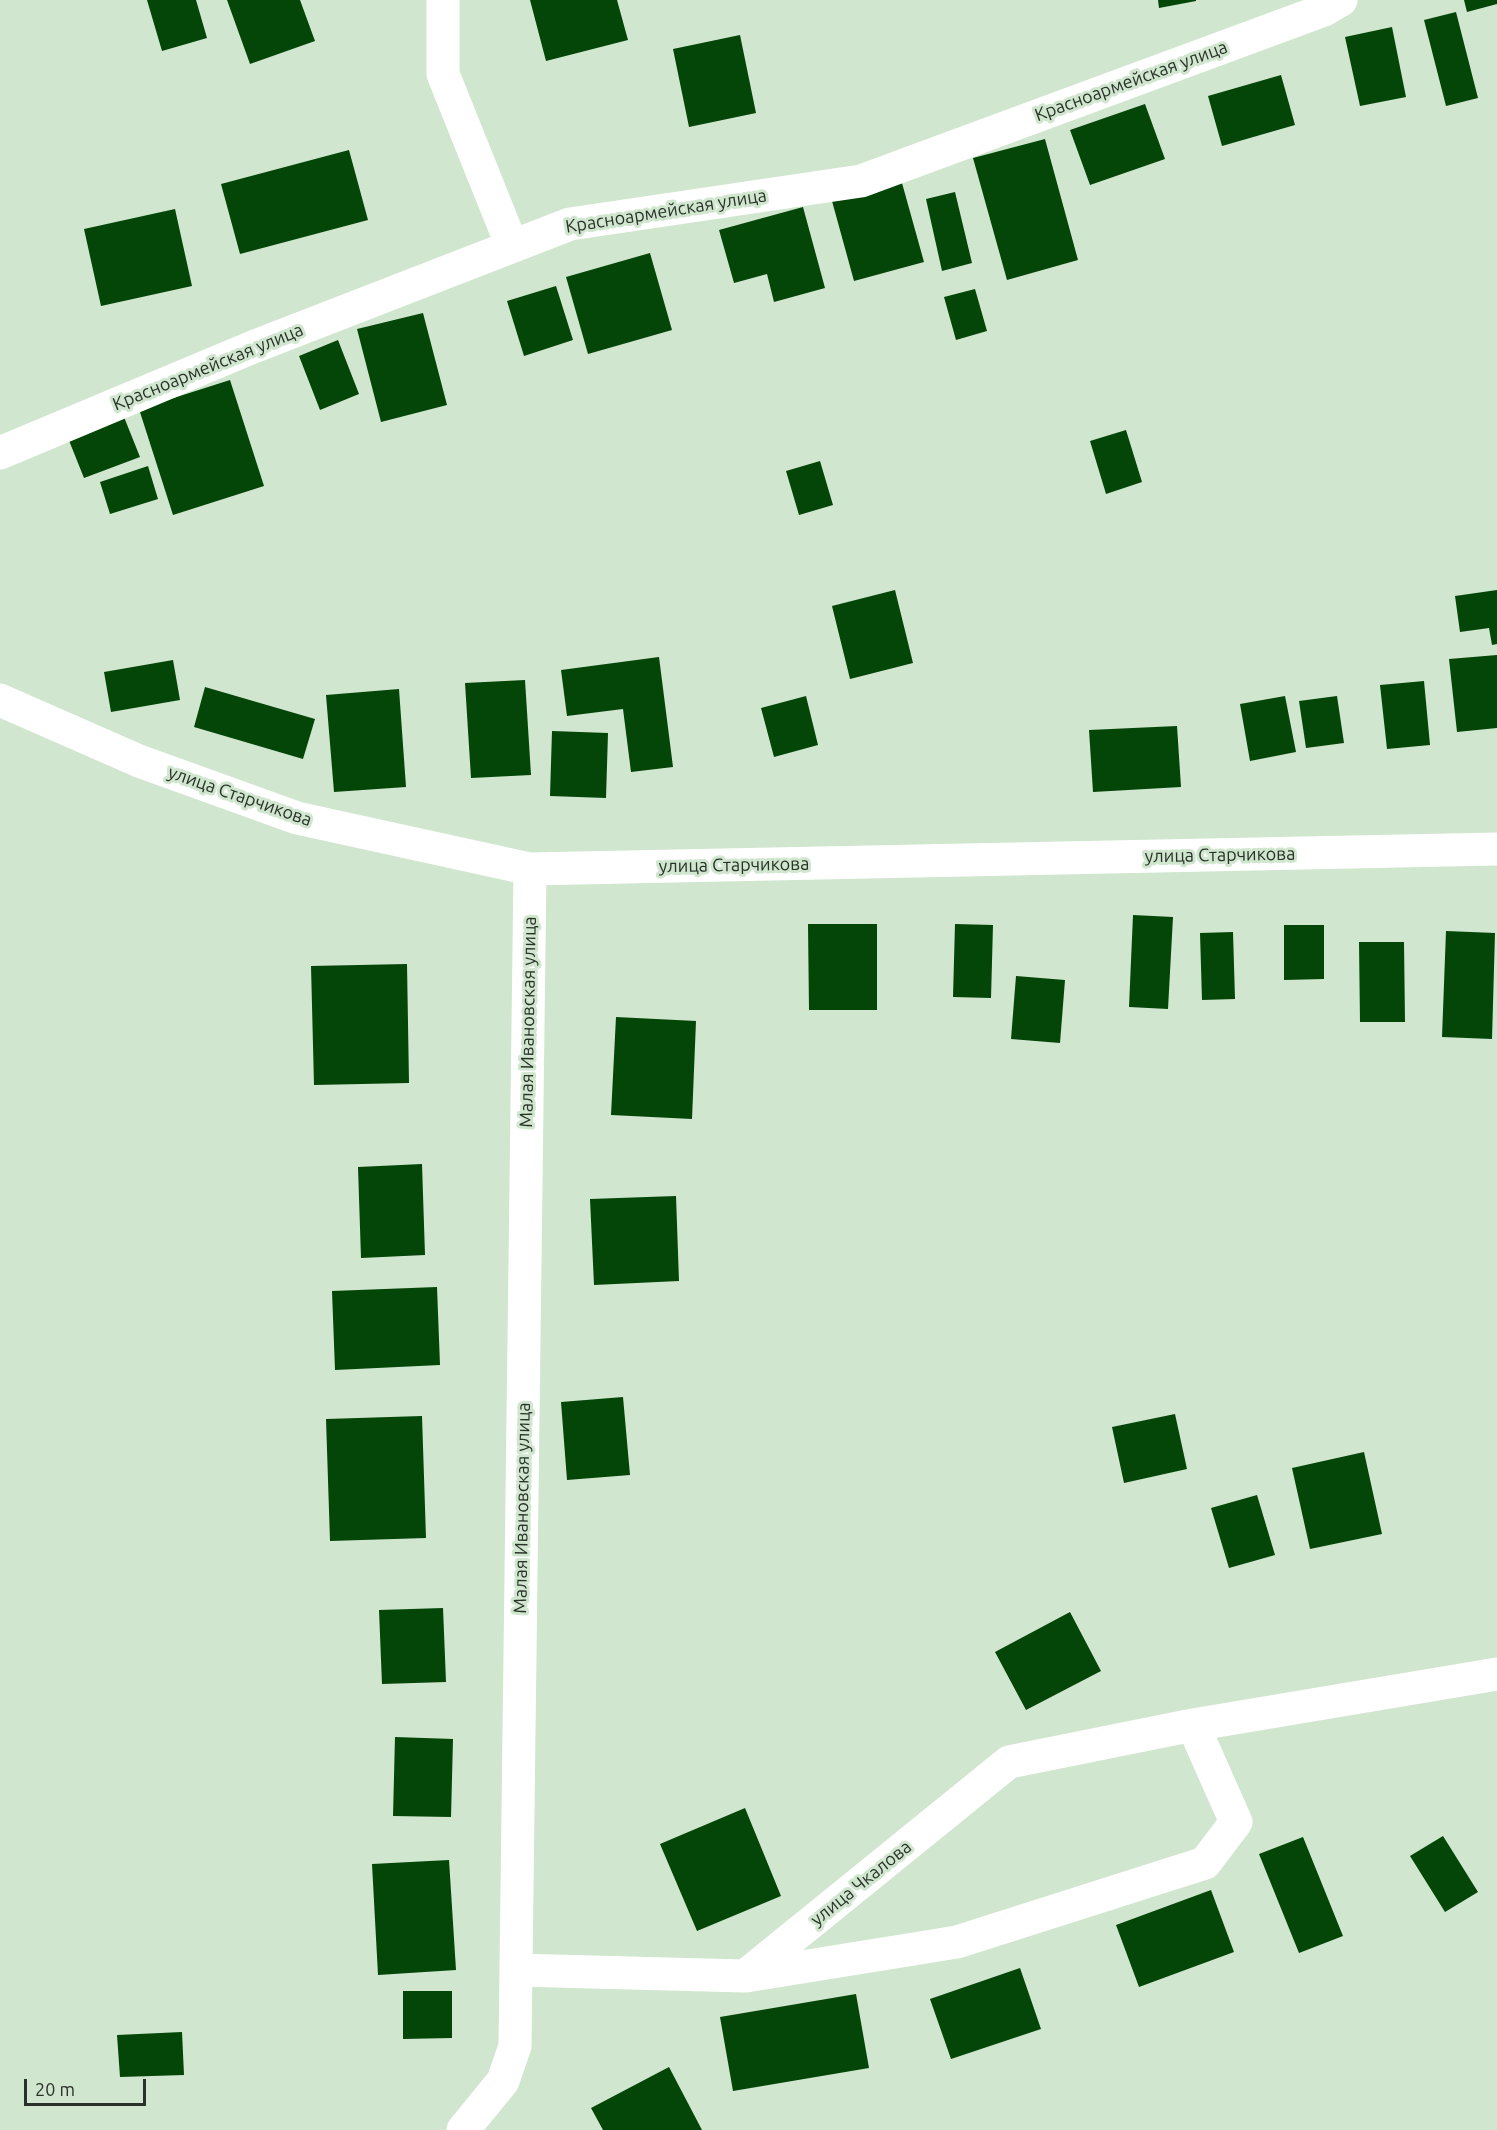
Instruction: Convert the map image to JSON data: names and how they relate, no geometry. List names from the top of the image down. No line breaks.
{"streets":{"street":["Красноармейская улица","улица Старчикова","Малая Ивановская улица","улица Чкалова"]},"crossings":[["улица Старчикова","Малая Ивановская улица"]],"scale_bar":"20 m"}
